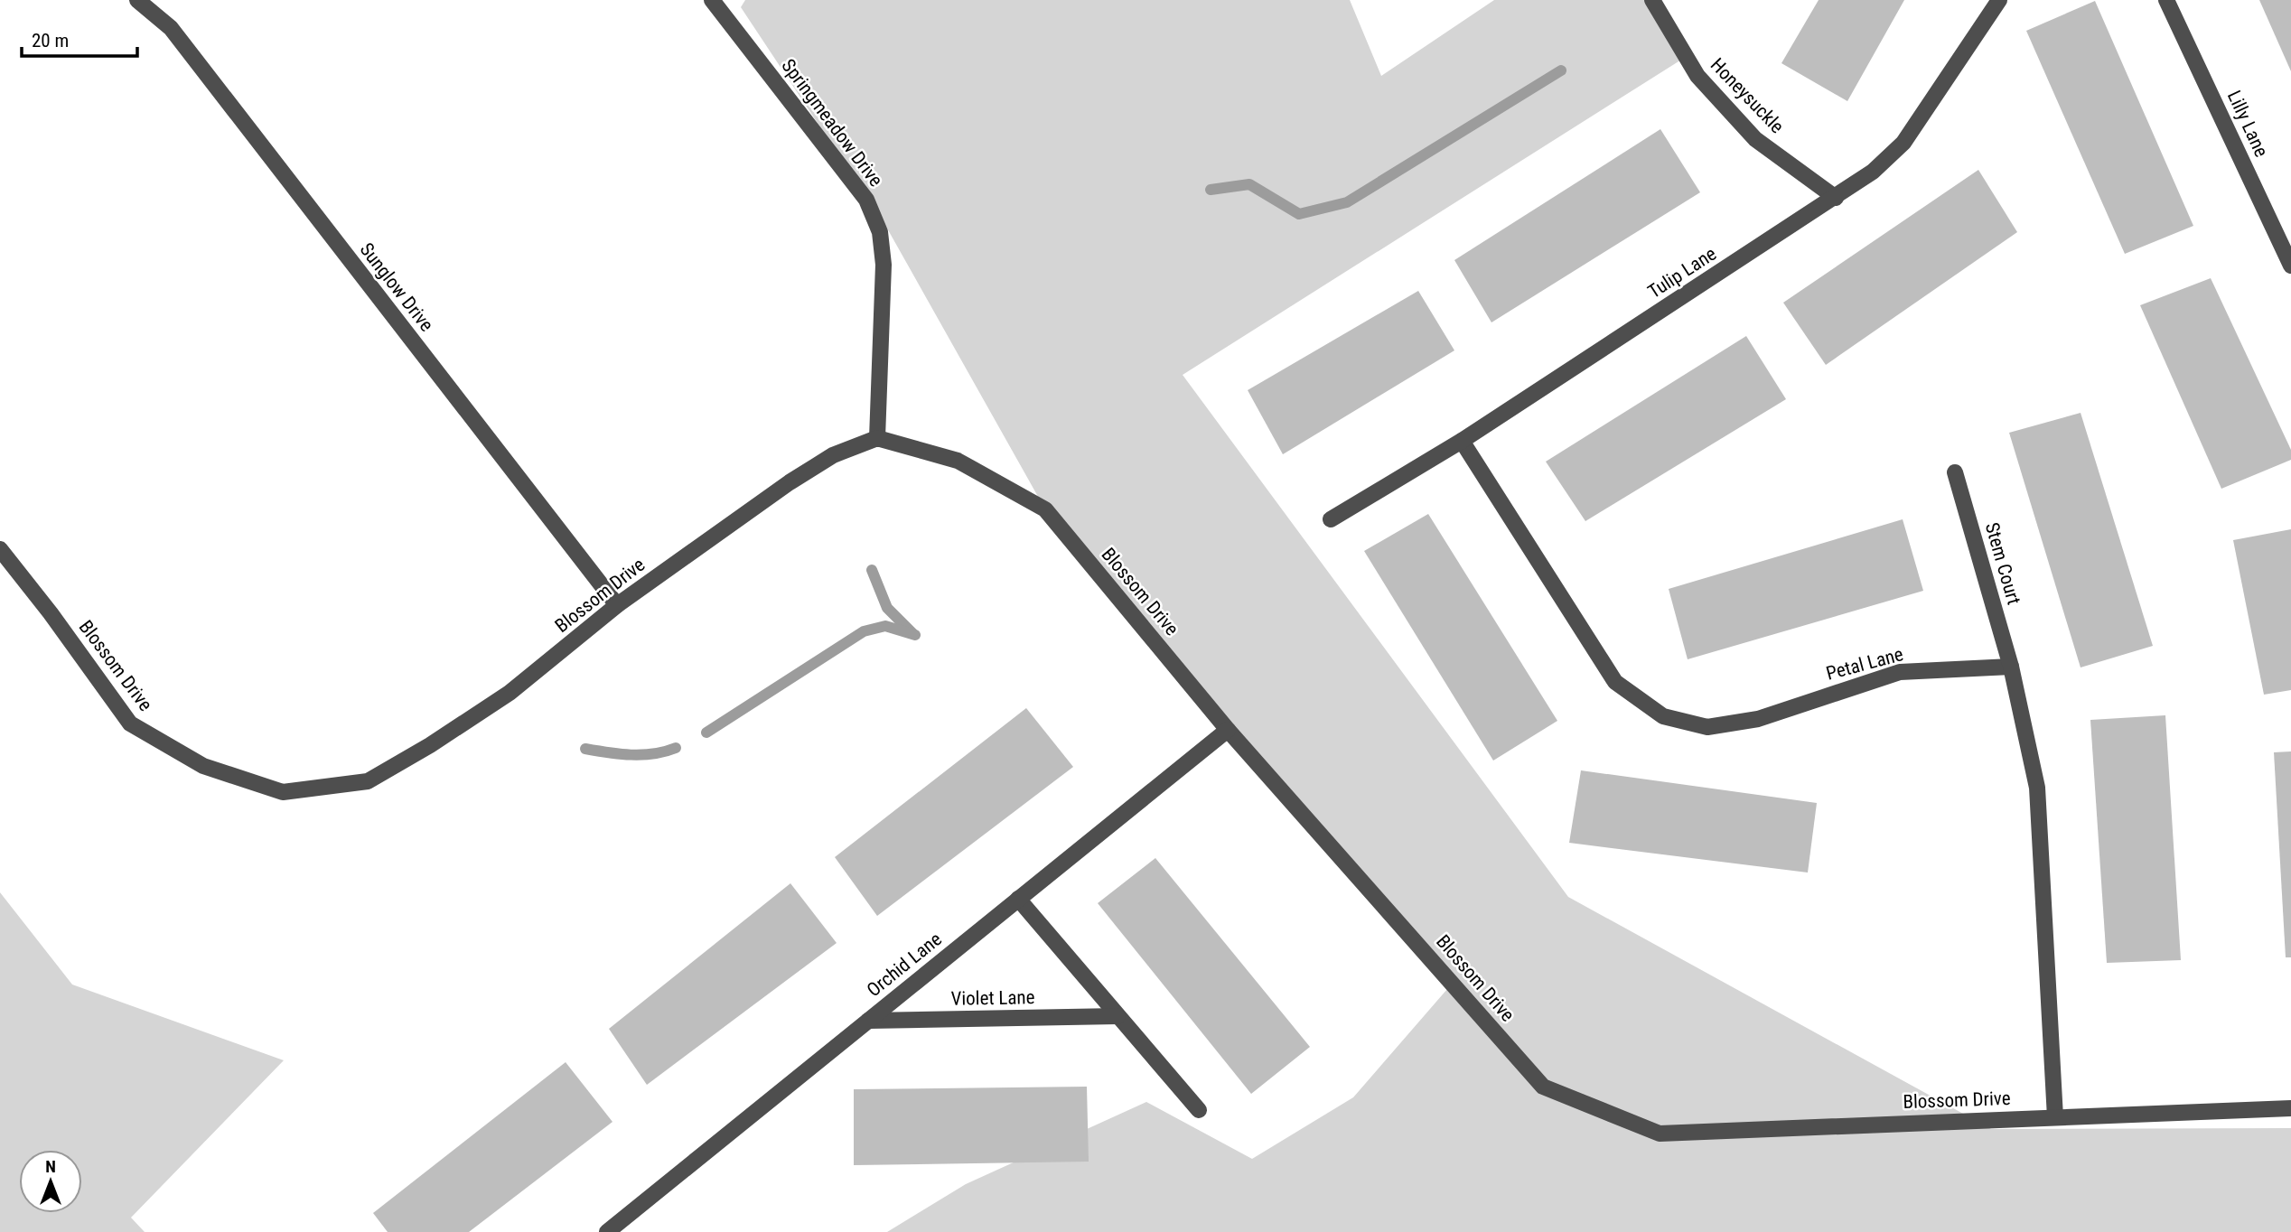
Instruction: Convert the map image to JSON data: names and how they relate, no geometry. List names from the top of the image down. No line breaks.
{"streets":{"street":["Honeysuckle","Springmeadow Drive","Lilly Lane","Tulip Lane","Sunglow Drive","Stem Court","Blossom Drive","Petal Lane","Orchid Lane","Violet Lane"]},"crossings":[["Honeysuckle","Tulip Lane"],["Springmeadow Drive","Blossom Drive"],["Tulip Lane","Petal Lane"],["Sunglow Drive","Blossom Drive"],["Stem Court","Petal Lane"],["Blossom Drive","Orchid Lane"],["Orchid Lane","Violet Lane"]],"scale_bar":"20 m","north":"top"}
